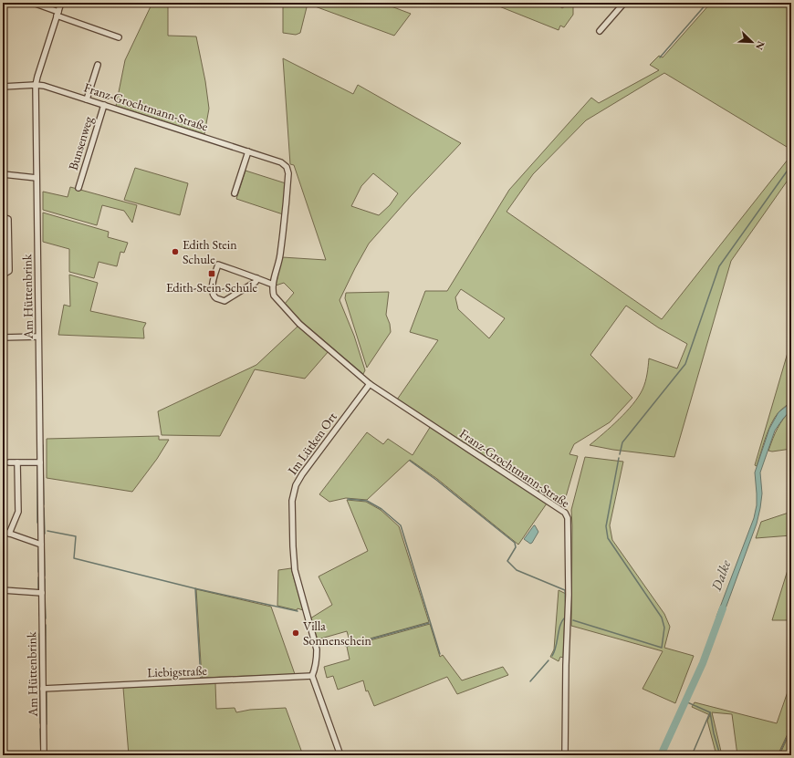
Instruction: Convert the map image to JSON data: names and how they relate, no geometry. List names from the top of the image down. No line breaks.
{"streets":{"street":["Franz-Grochtmann-Straße","Bunsenweg","Am Hüttenbrink","Im Lütken Ort","Liebigstraße"]},"crossings":[["Franz-Grochtmann-Straße","Bunsenweg"],["Franz-Grochtmann-Straße","Am Hüttenbrink"],["Franz-Grochtmann-Straße","Im Lütken Ort"],["Am Hüttenbrink","Liebigstraße"],["Im Lütken Ort","Liebigstraße"]],"water":["Dalke"],"places":{"other":["Edith Stein Schule","Villa Sonnenschein"],"transit":["Edith-Stein-Schule"]},"north":"bottom right"}
